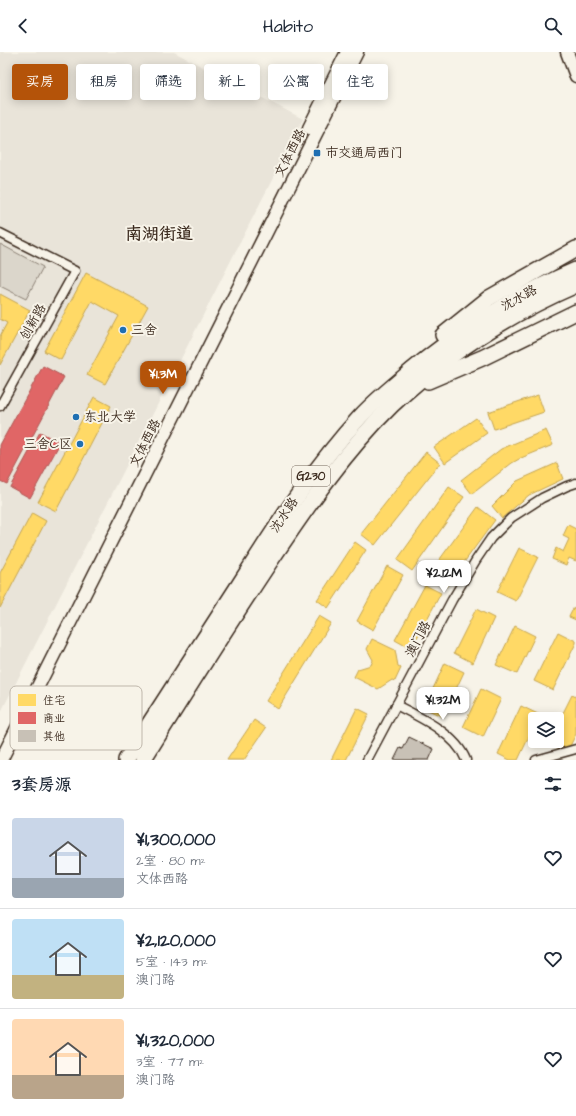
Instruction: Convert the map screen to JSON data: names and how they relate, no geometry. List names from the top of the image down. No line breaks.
{"streets":{"highway":["沈水路","G230"],"street":["文体西路","创新路","澳门路"]},"districts":["南湖街道"],"places":{"transit":["市交通局西门"],"other":["三舍","东北大学","三舍C区"]},"legend":["住宅","商业","其他"],"page":{"header":"Habito","chip":["买房","租房","筛选","新上","公寓","住宅"],"price":["¥1.3M","¥2.12M","¥1.32M"],"heading":"3套房源","list":[{"name":"¥1,300,000","note":"2室 · 80 m² · 文体西路"},{"name":"¥2,120,000","note":"5室 · 143 m² · 澳门路"},{"name":"¥1,320,000","note":"3室 · 77 m² · 澳门路"}]}}
